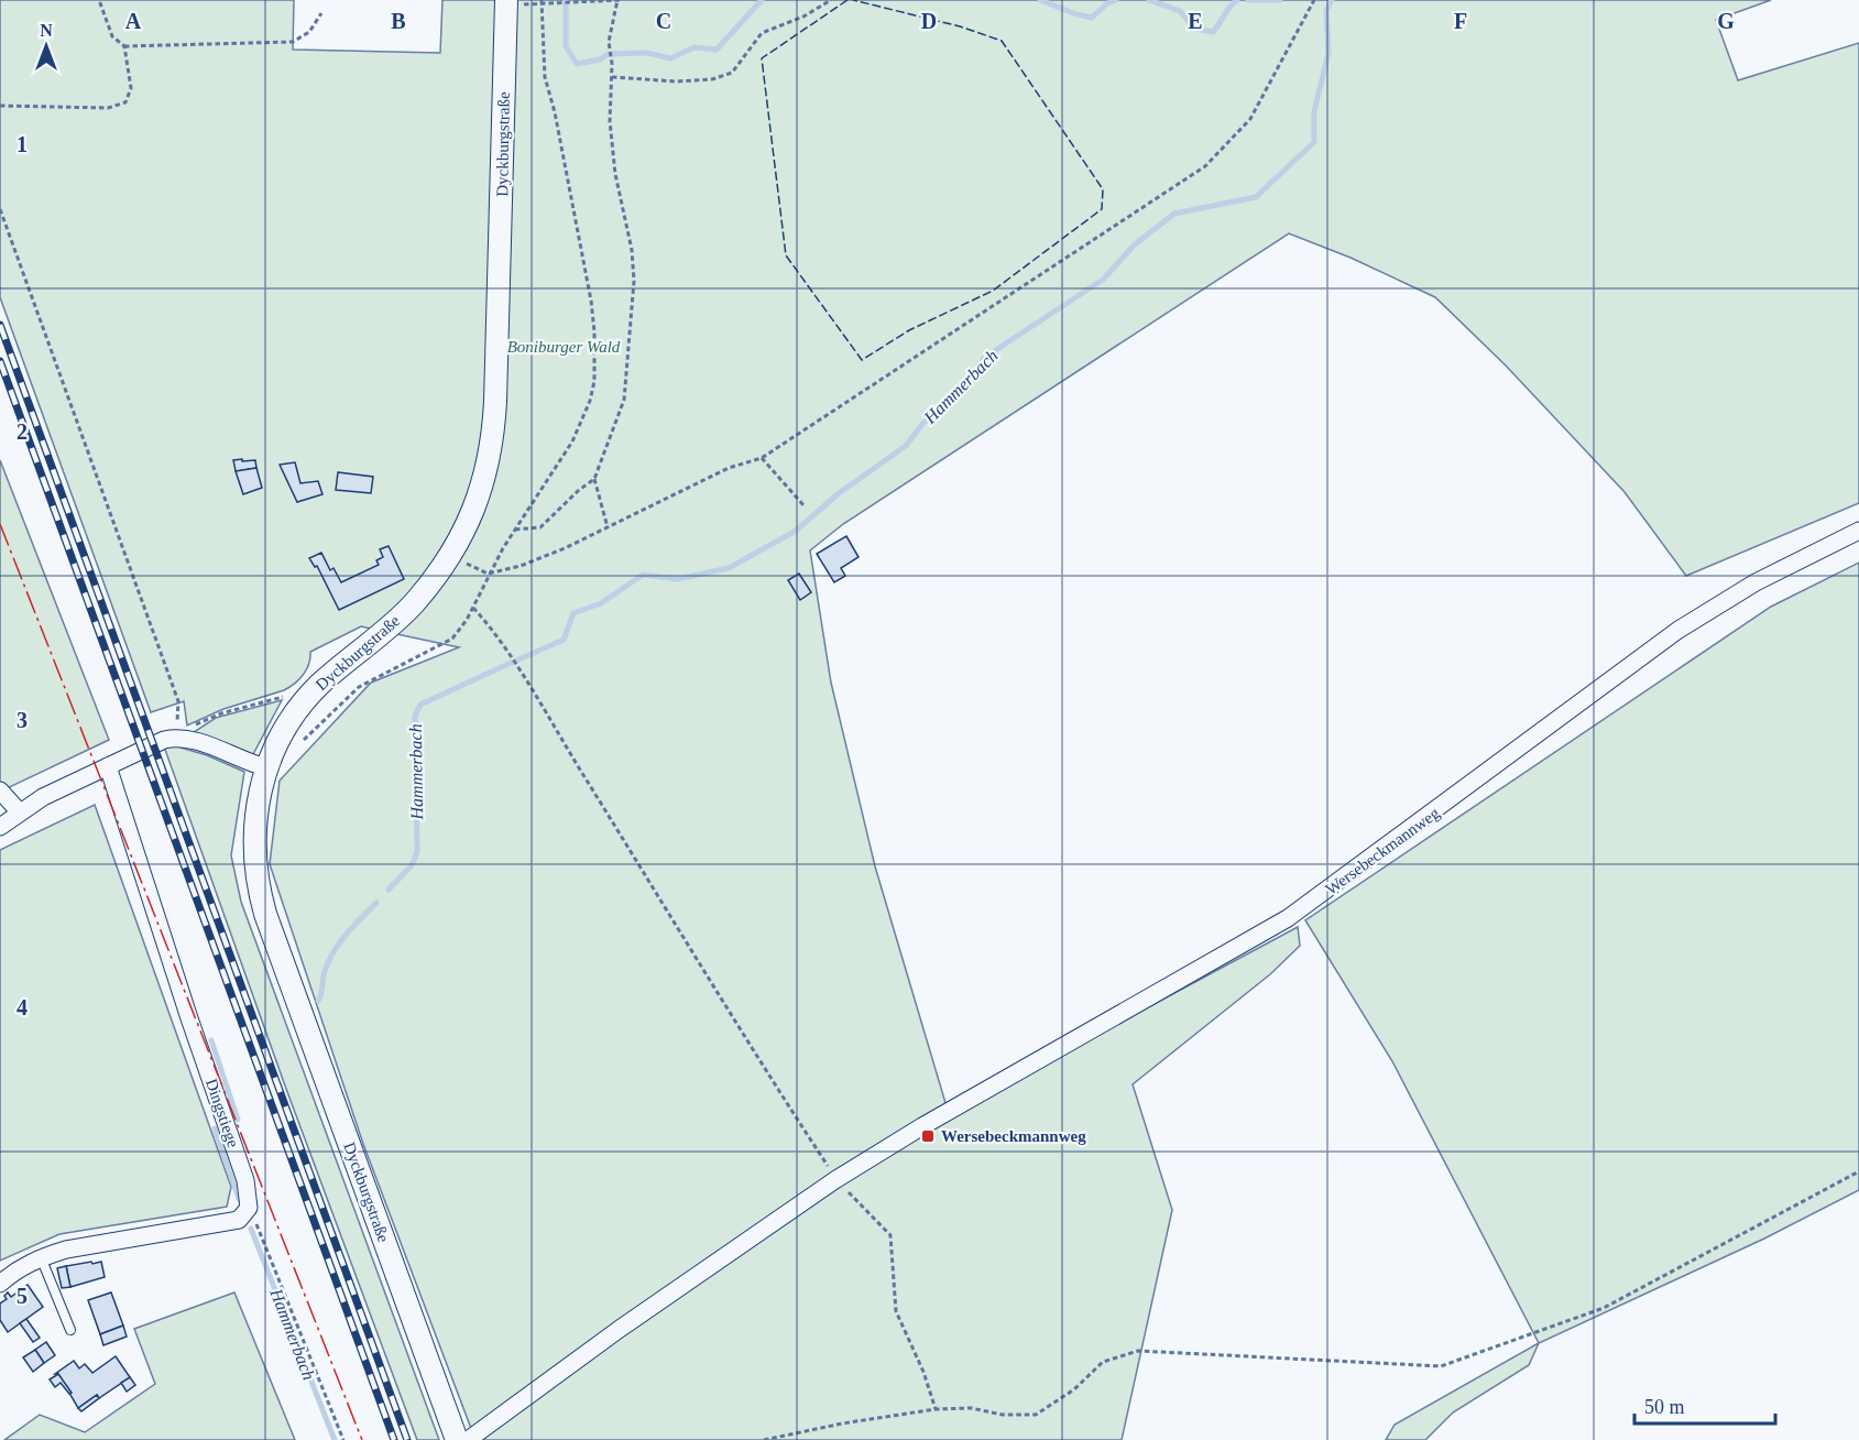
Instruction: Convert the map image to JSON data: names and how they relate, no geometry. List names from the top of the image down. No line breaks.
{"streets":{"street":["Dyckburgstraße","Wersebeckmannweg","Dingstiege"]},"water":["Hammerbach"],"parks":["Boniburger Wald"],"places":{"transit":["Wersebeckmannweg"]},"scale_bar":"50 m","north":"top","grid":{"columns":["A","B","C","D","E","F","G"],"rows":["1","2","3","4","5"]}}
